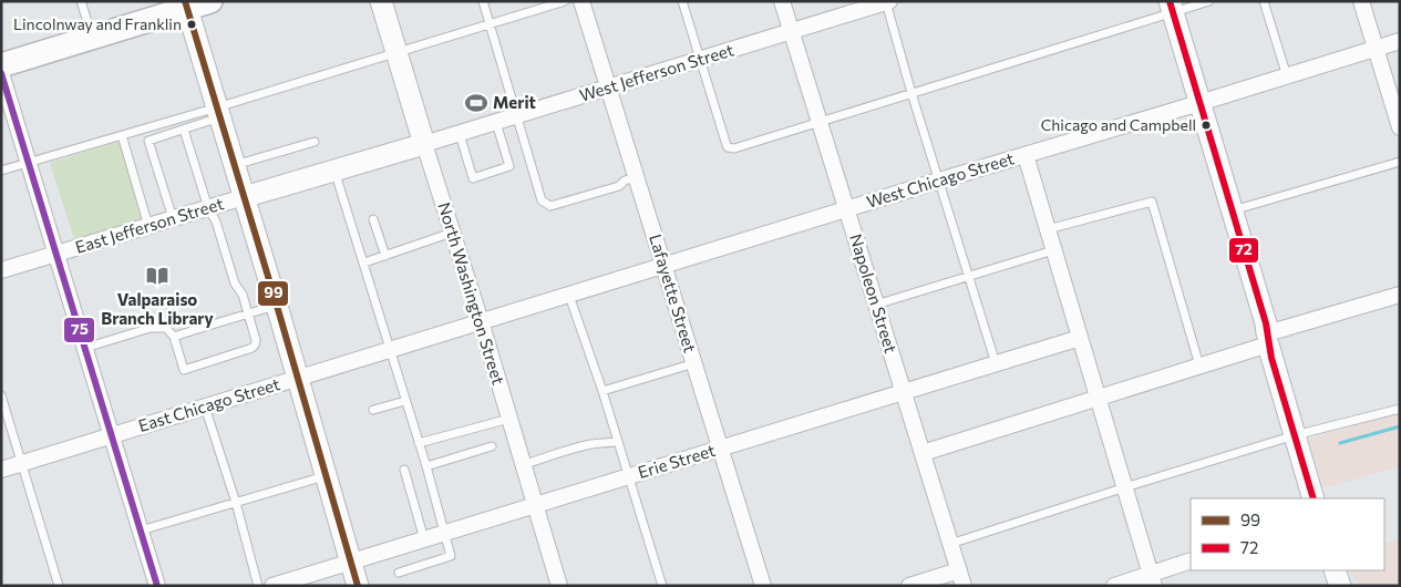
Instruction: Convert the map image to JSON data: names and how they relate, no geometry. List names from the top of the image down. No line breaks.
{"streets":{"main road":["East Jefferson Street","North Washington Street"],"street":["West Jefferson Street","West Chicago Street","Lafayette Street","Napoleon Street","East Chicago Street","Erie Street"]},"crossings":[["West Jefferson Street","East Jefferson Street"],["West Jefferson Street","North Washington Street"],["West Jefferson Street","Lafayette Street"],["West Jefferson Street","Napoleon Street"],["West Chicago Street","North Washington Street"],["West Chicago Street","Lafayette Street"],["West Chicago Street","Napoleon Street"],["West Chicago Street","East Chicago Street"],["East Jefferson Street","North Washington Street"],["North Washington Street","East Chicago Street"],["North Washington Street","Erie Street"],["Lafayette Street","Erie Street"],["Napoleon Street","Erie Street"]],"places":{"other":["Lincolnway and Franklin","Chicago and Campbell"],"sports":["Merit"],"library":["Valparaiso Branch Library"]},"lines":["transit line 99","transit line 72","transit line 75"],"legend":["99","72"]}
